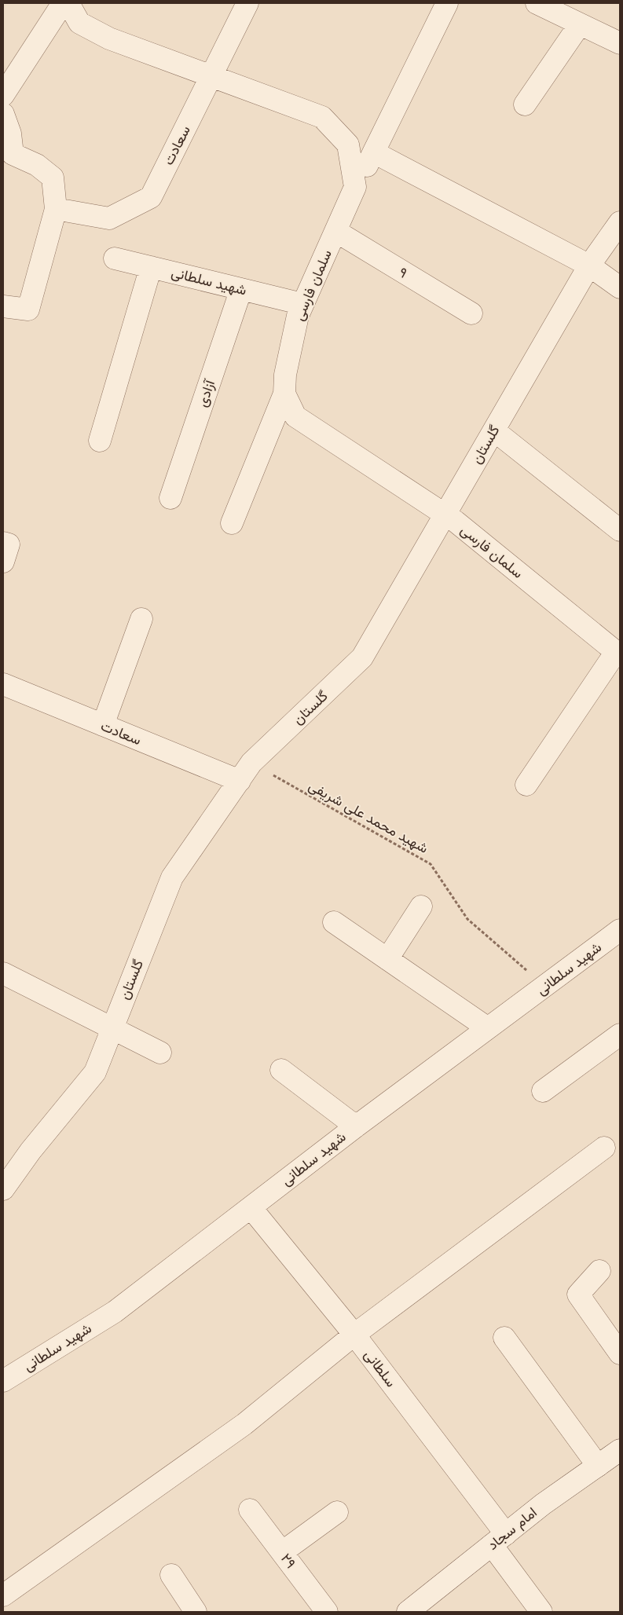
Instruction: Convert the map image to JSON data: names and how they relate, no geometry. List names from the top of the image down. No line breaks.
{"streets":{"street":["سعادت","۹","شهید سلطانی","سلمان فارسی","آزادی","گلستان","سلطانی","امام سجاد","۲۹"],"path":["شهید محمد علی شریفی"]},"crossings":[["سعادت","گلستان"],["۹","سلمان فارسی"],["شهید سلطانی","سلمان فارسی"],["شهید سلطانی","آزادی"],["شهید سلطانی","شهید محمد علی شریفی"],["شهید سلطانی","سلطانی"],["سلمان فارسی","گلستان"],["گلستان","شهید محمد علی شریفی"],["سلطانی","امام سجاد"]]}
